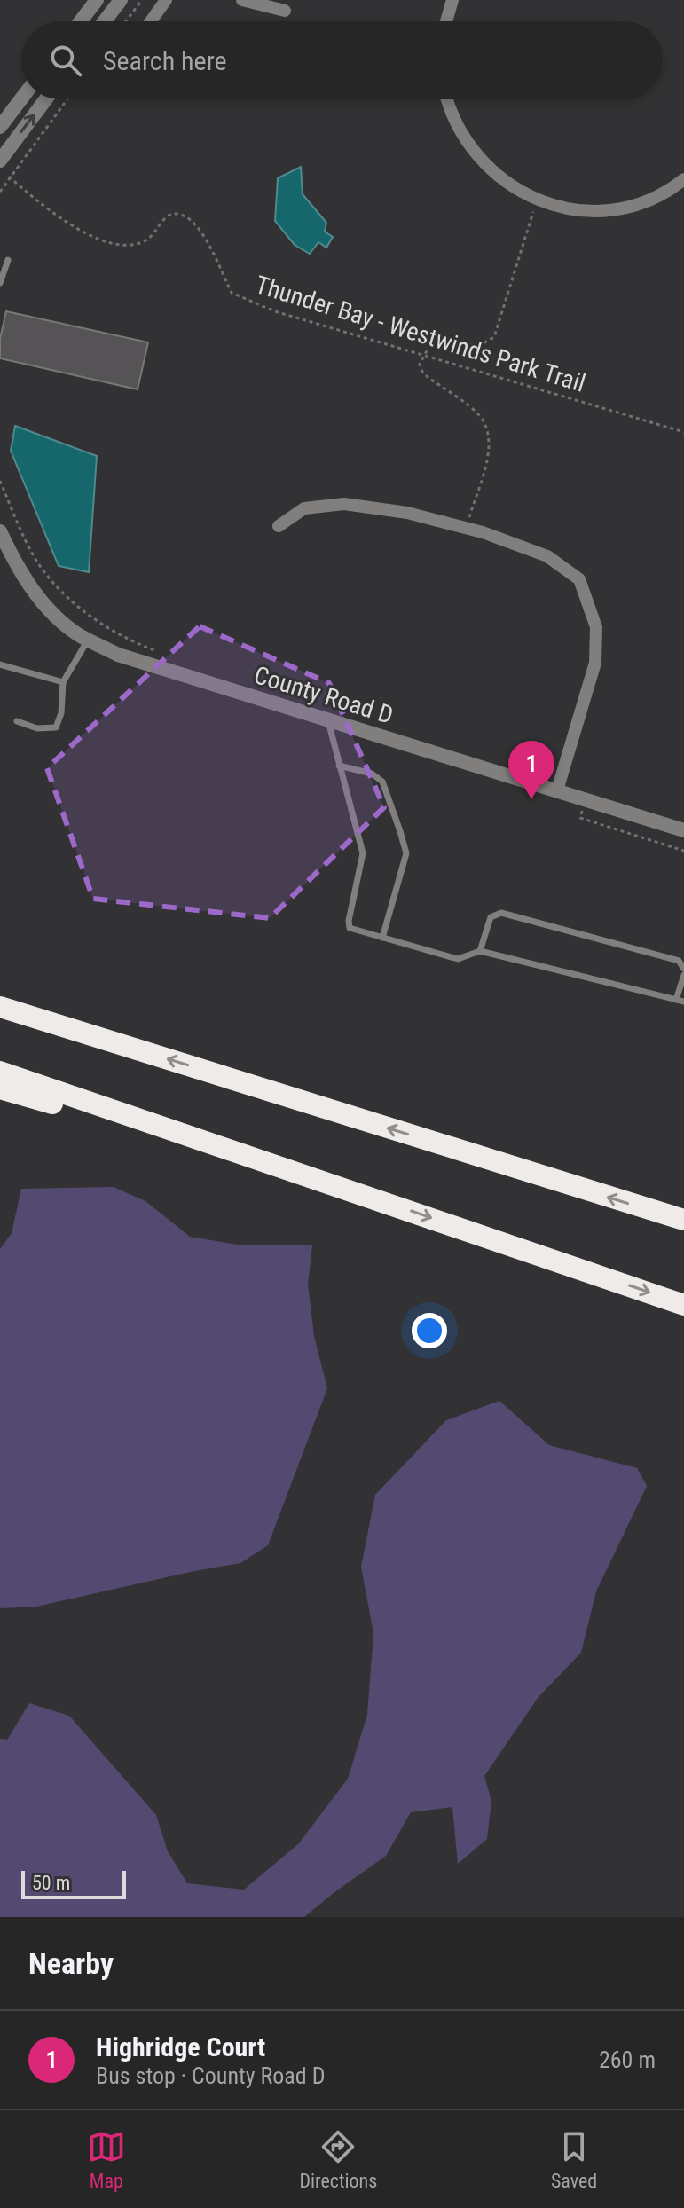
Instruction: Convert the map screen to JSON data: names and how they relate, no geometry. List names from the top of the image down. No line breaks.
{"streets":{"street":["County Road D"],"path":["Thunder Bay - Westwinds Park Trail"]},"scale_bar":"50 m","page":{"search":"Search here","pins":"1","scale":"50 m","heading":"Nearby","list":[{"mark":"1","name":"Highridge Court","note":"Bus stop · County Road D","value":"260 m"}],"nav":["Map","Directions","Saved"]}}
